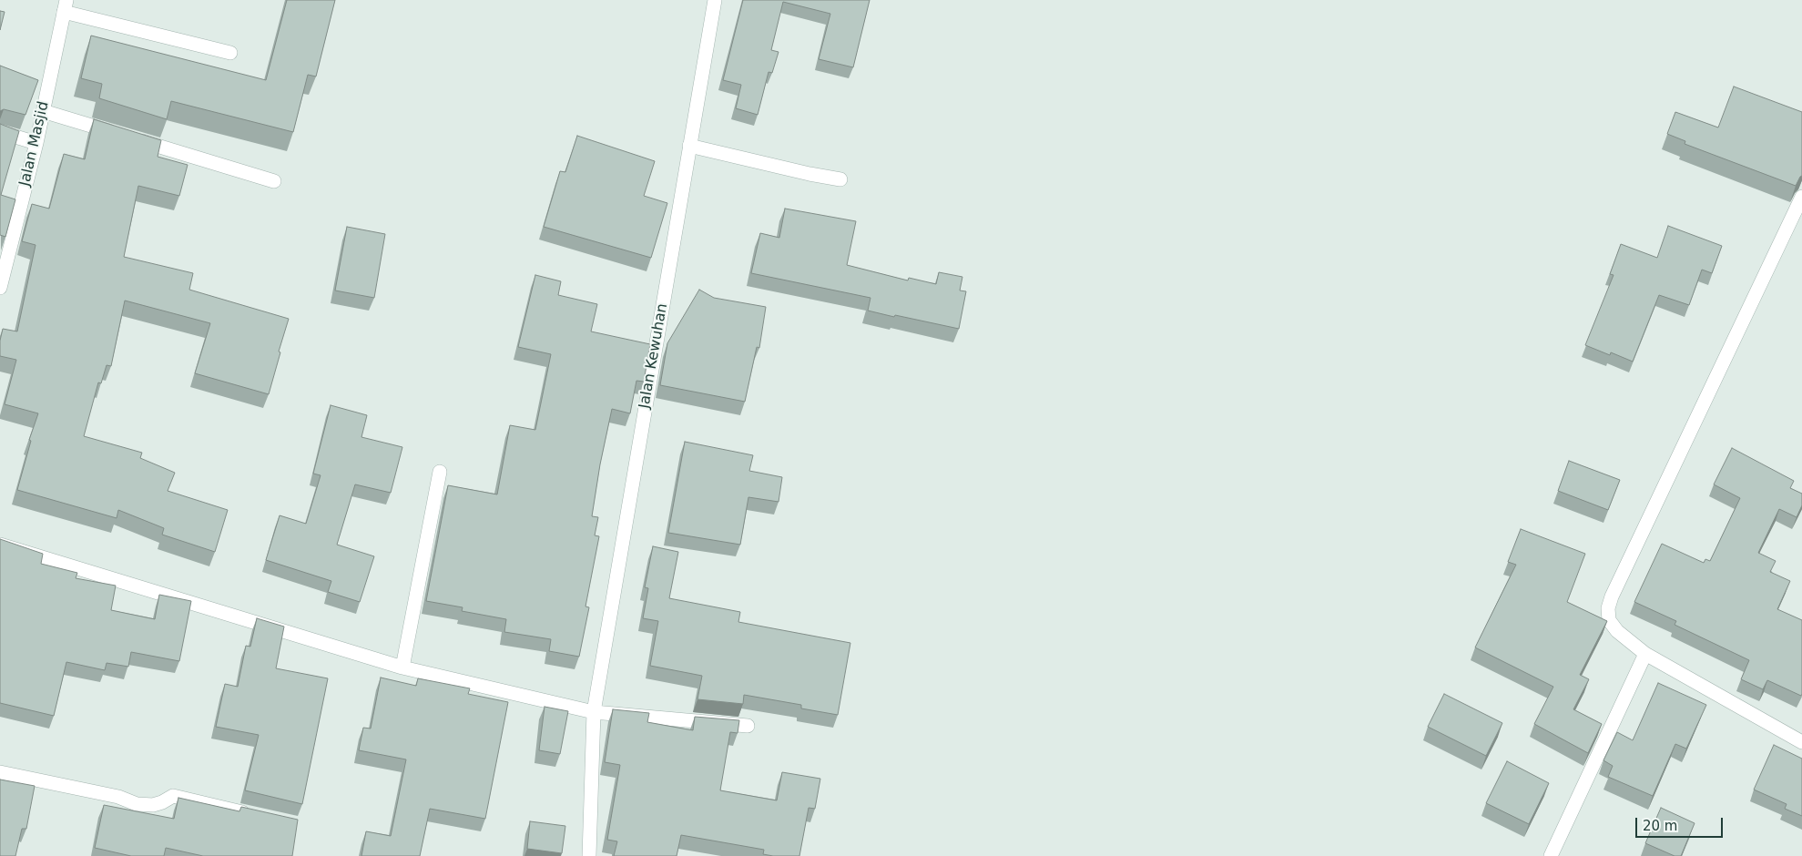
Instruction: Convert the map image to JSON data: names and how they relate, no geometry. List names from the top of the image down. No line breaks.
{"streets":{"street":["Jalan Masjid","Jalan Kewuhan"]},"scale_bar":"20 m"}
